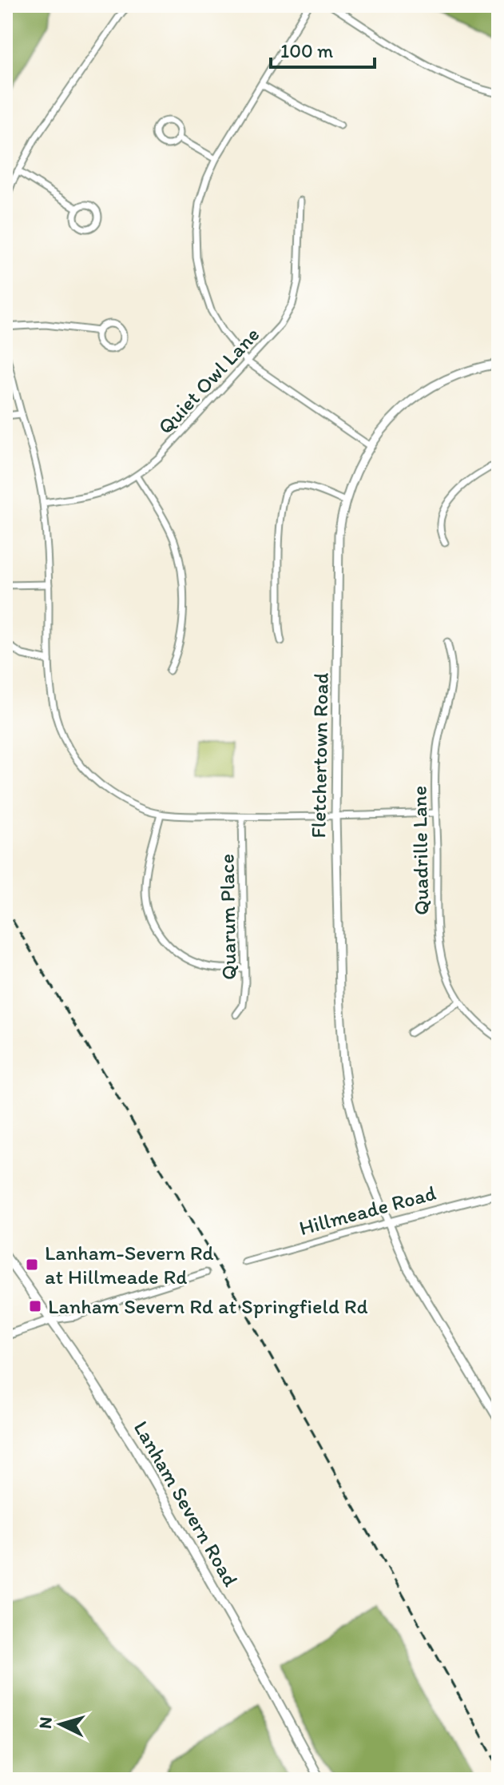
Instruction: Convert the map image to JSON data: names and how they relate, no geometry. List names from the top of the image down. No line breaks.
{"streets":{"main road":["Lanham Severn Road"],"street":["Quiet Owl Lane","Fletchertown Road","Quadrille Lane","Quarum Place","Hillmeade Road"]},"crossings":[["Fletchertown Road","Hillmeade Road"]],"places":{"transit":["Lanham-Severn Rd at Hillmeade Rd","Lanham Severn Rd at Springfield Rd"]},"scale_bar":"100 m","north":"left"}
